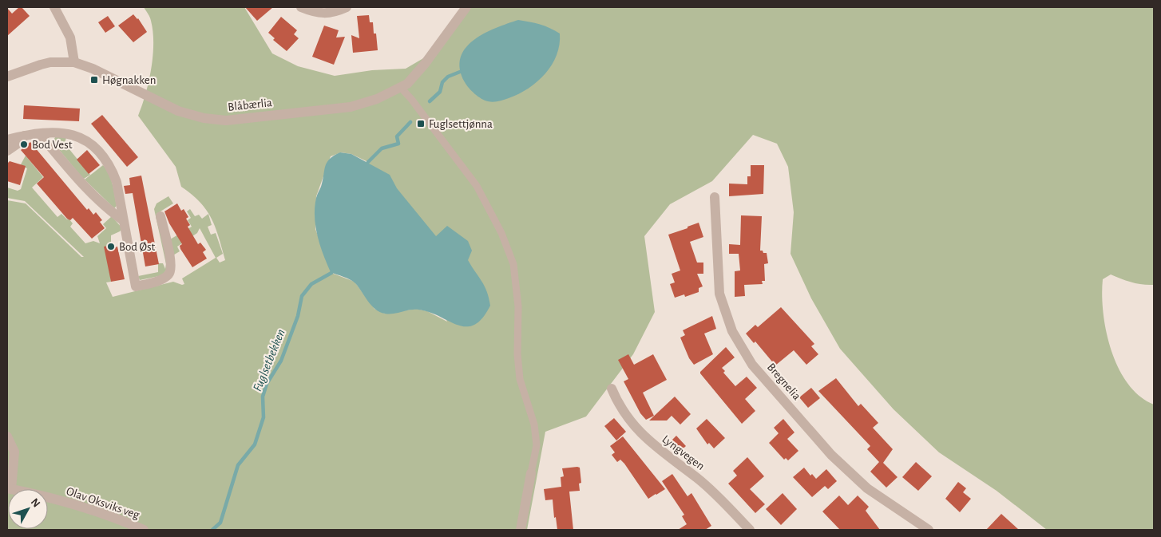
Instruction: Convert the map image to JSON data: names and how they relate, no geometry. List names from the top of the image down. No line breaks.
{"streets":{"street":["Blåbærlia","Bregnelia","Lyngvegen","Olav Oksviks veg"]},"water":["Fuglsetbekken"],"places":{"transit":["Høgnakken","Fuglsettjønna"],"other":["Bod Vest","Bod Øst"]},"north":"top right"}
